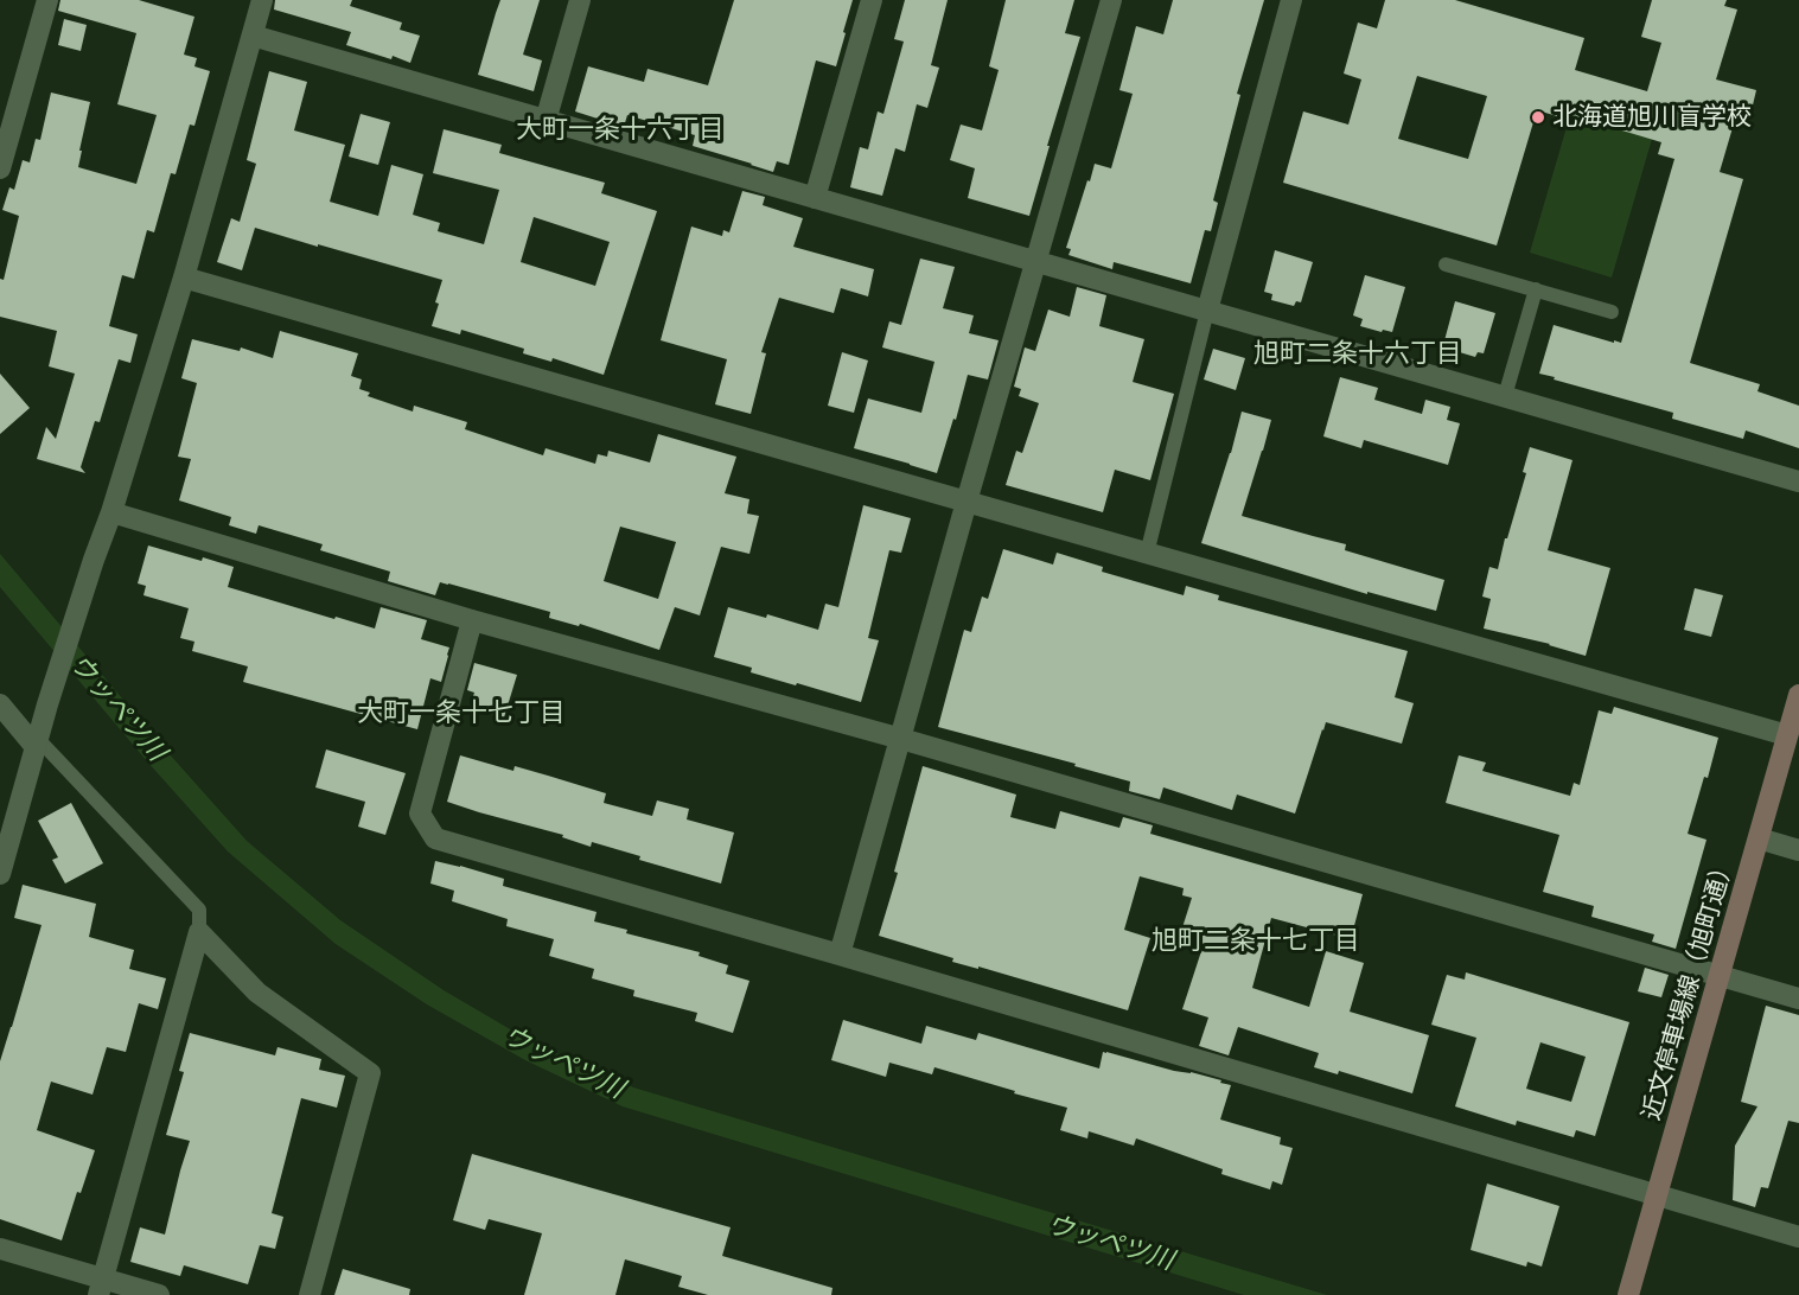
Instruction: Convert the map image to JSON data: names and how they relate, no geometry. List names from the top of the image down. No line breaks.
{"streets":{"main road":["近文停車場線（旭町通）"]},"districts":["大町一条十六丁目","旭町二条十六丁目","大町一条十七丁目","旭町二条十七丁目"],"water":["ウッペツ川"],"places":["北海道旭川盲学校"]}
